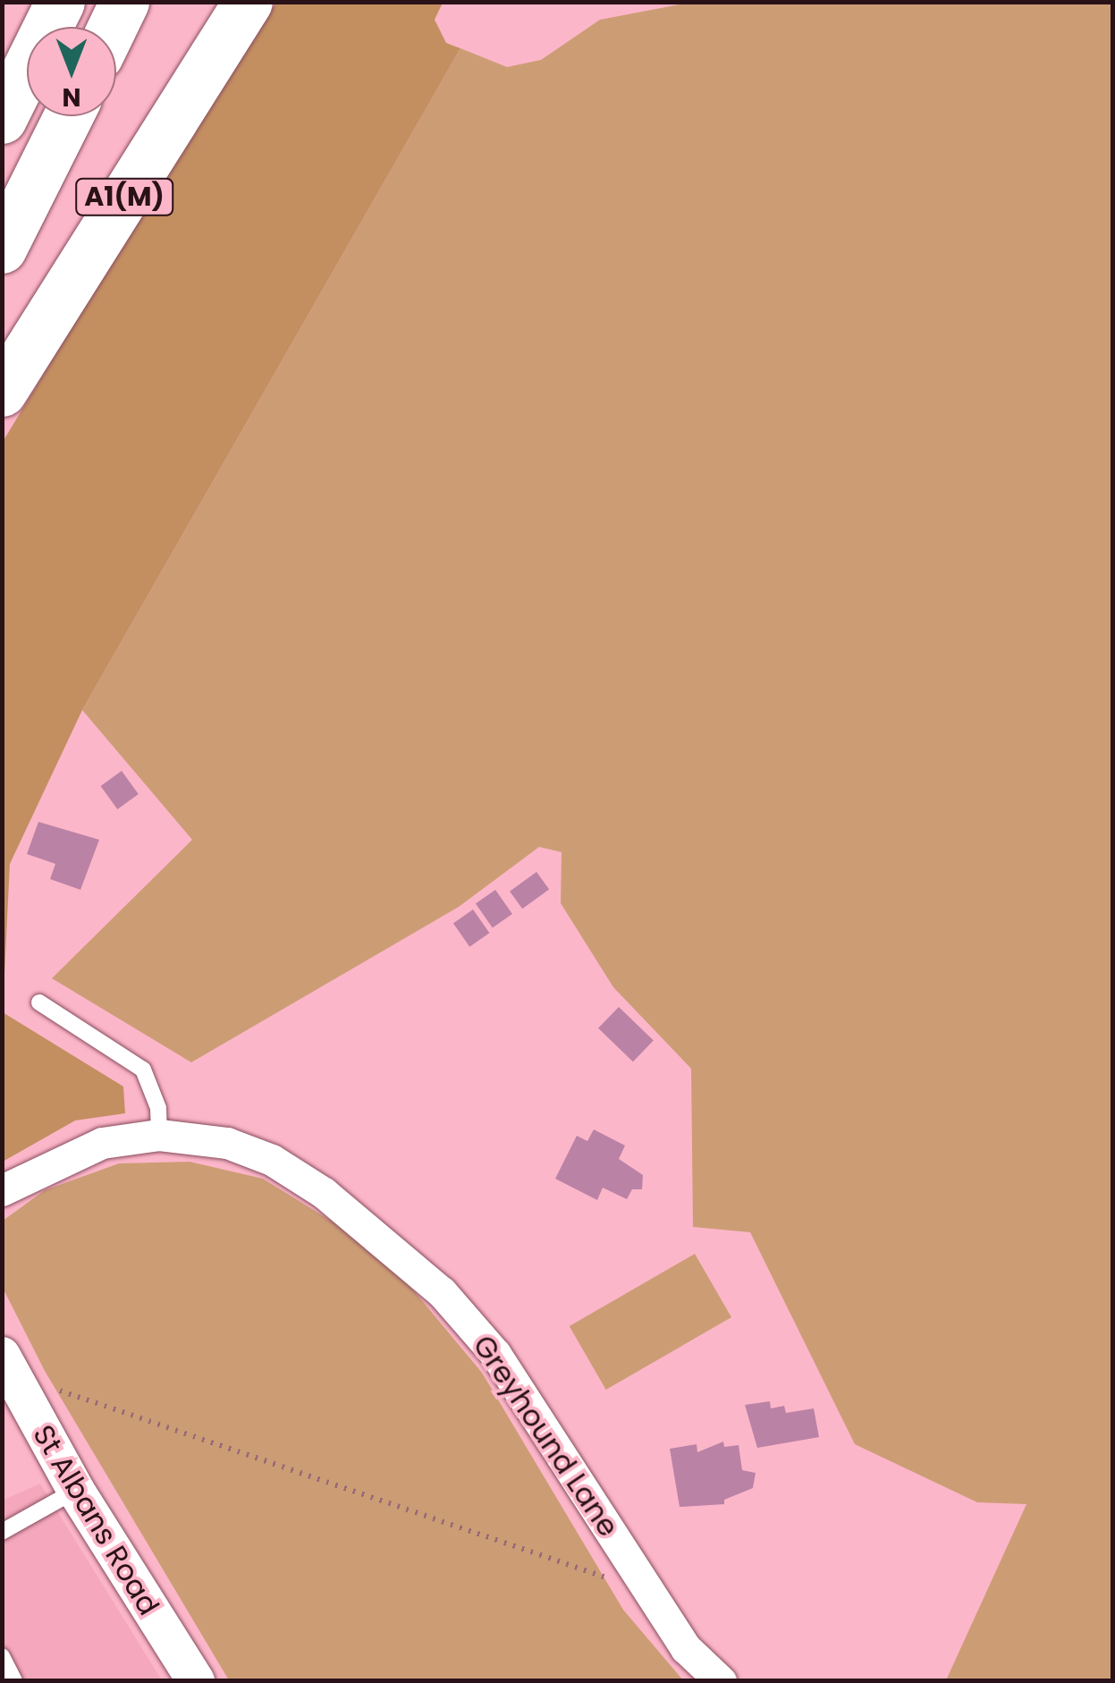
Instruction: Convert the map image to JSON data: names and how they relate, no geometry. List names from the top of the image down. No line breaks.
{"streets":{"highway":["A1(M)"],"street":["Greyhound Lane","St Albans Road"]},"north":"bottom"}
